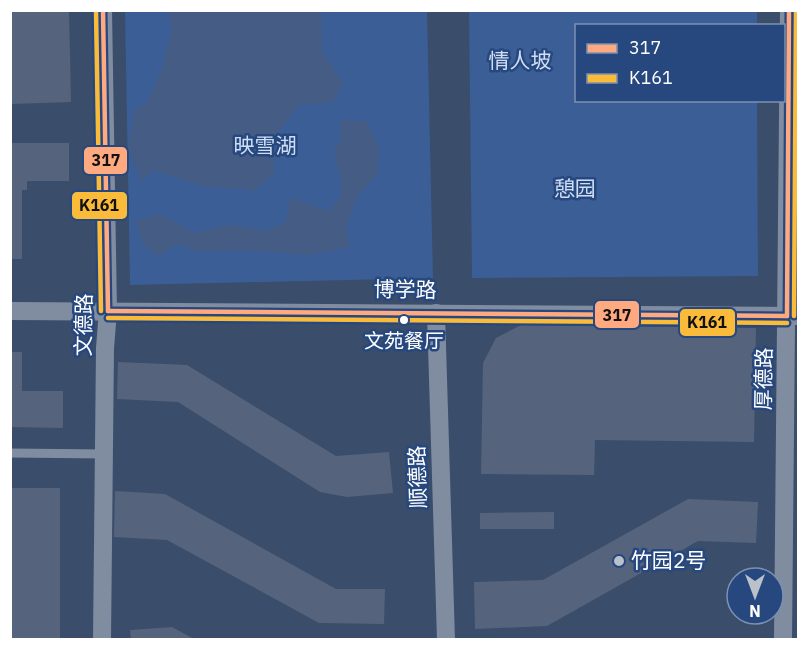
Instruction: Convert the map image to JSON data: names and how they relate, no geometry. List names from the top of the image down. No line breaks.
{"streets":{"street":["博学路","文德路","厚德路","顺德路"]},"crossings":[["博学路","文德路"],["博学路","厚德路"],["博学路","顺德路"]],"parks":["情人坡","映雪湖","憩园"],"places":["文苑餐厅","竹园2号"],"lines":["transit line 317","transit line K161"],"legend":["317","K161"],"north":"bottom"}
